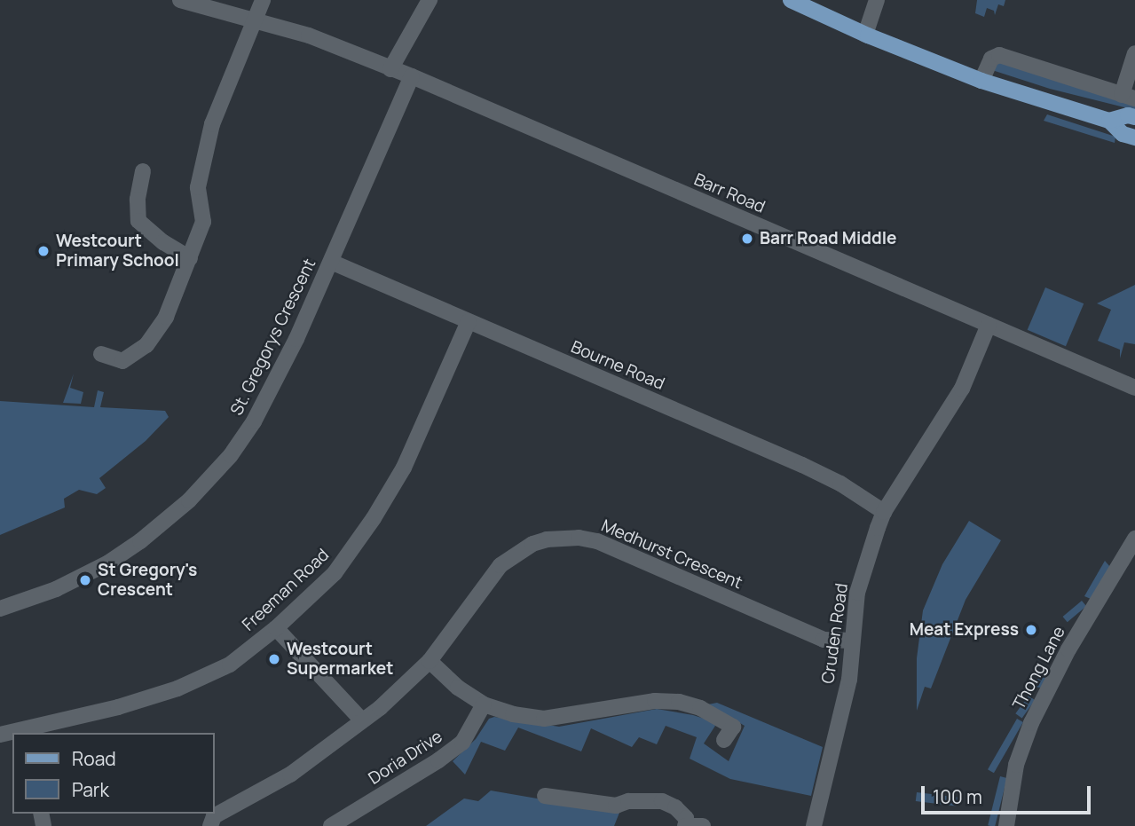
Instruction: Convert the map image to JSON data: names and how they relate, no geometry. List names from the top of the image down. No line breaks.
{"streets":{"street":["Barr Road","St. Gregorys Crescent","Bourne Road","Medhurst Crescent","Freeman Road","Cruden Road","Thong Lane","Doria Drive"]},"crossings":[["Barr Road","St. Gregorys Crescent"],["Barr Road","Cruden Road"],["St. Gregorys Crescent","Bourne Road"],["Bourne Road","Freeman Road"],["Bourne Road","Cruden Road"],["Medhurst Crescent","Cruden Road"]],"places":["Barr Road Middle","Westcourt Primary School","St Gregory's Crescent","Meat Express","Westcourt Supermarket"],"legend":["Road","Park"],"scale_bar":"100 m"}
